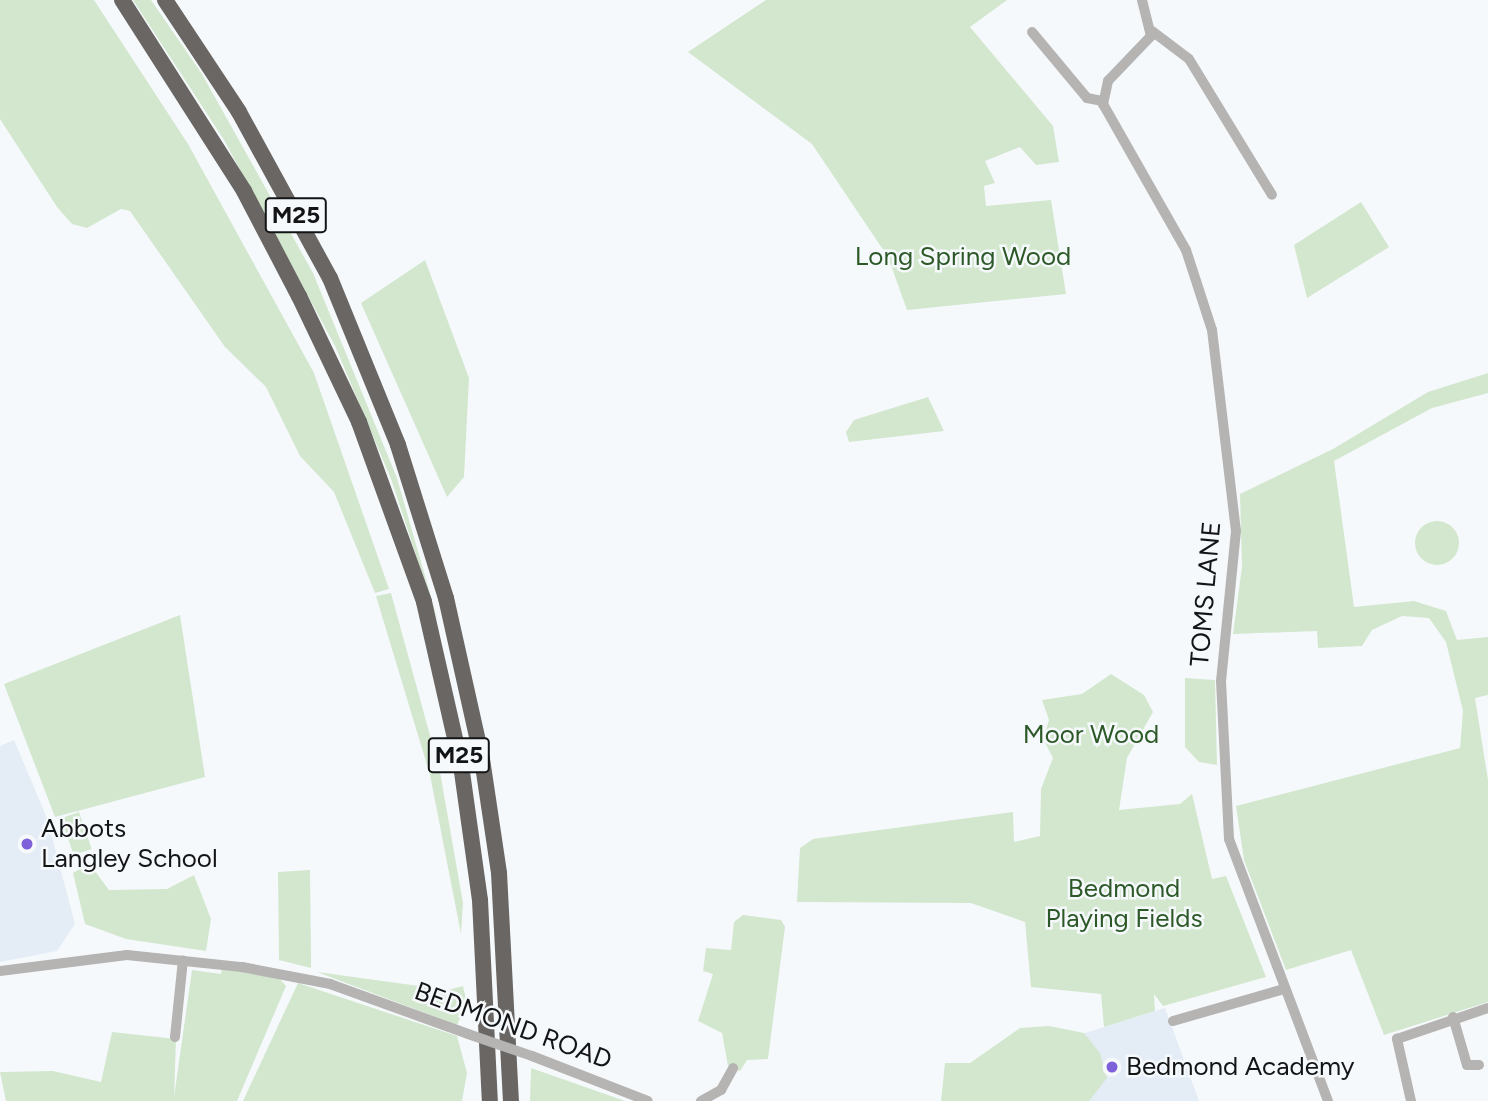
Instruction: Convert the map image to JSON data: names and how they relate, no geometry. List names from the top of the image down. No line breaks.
{"streets":{"highway":["M25"],"street":["TOMS LANE","BEDMOND ROAD"]},"parks":["Long Spring Wood","Moor Wood","Bedmond Playing Fields"],"places":["Abbots Langley School","Bedmond Academy"]}
